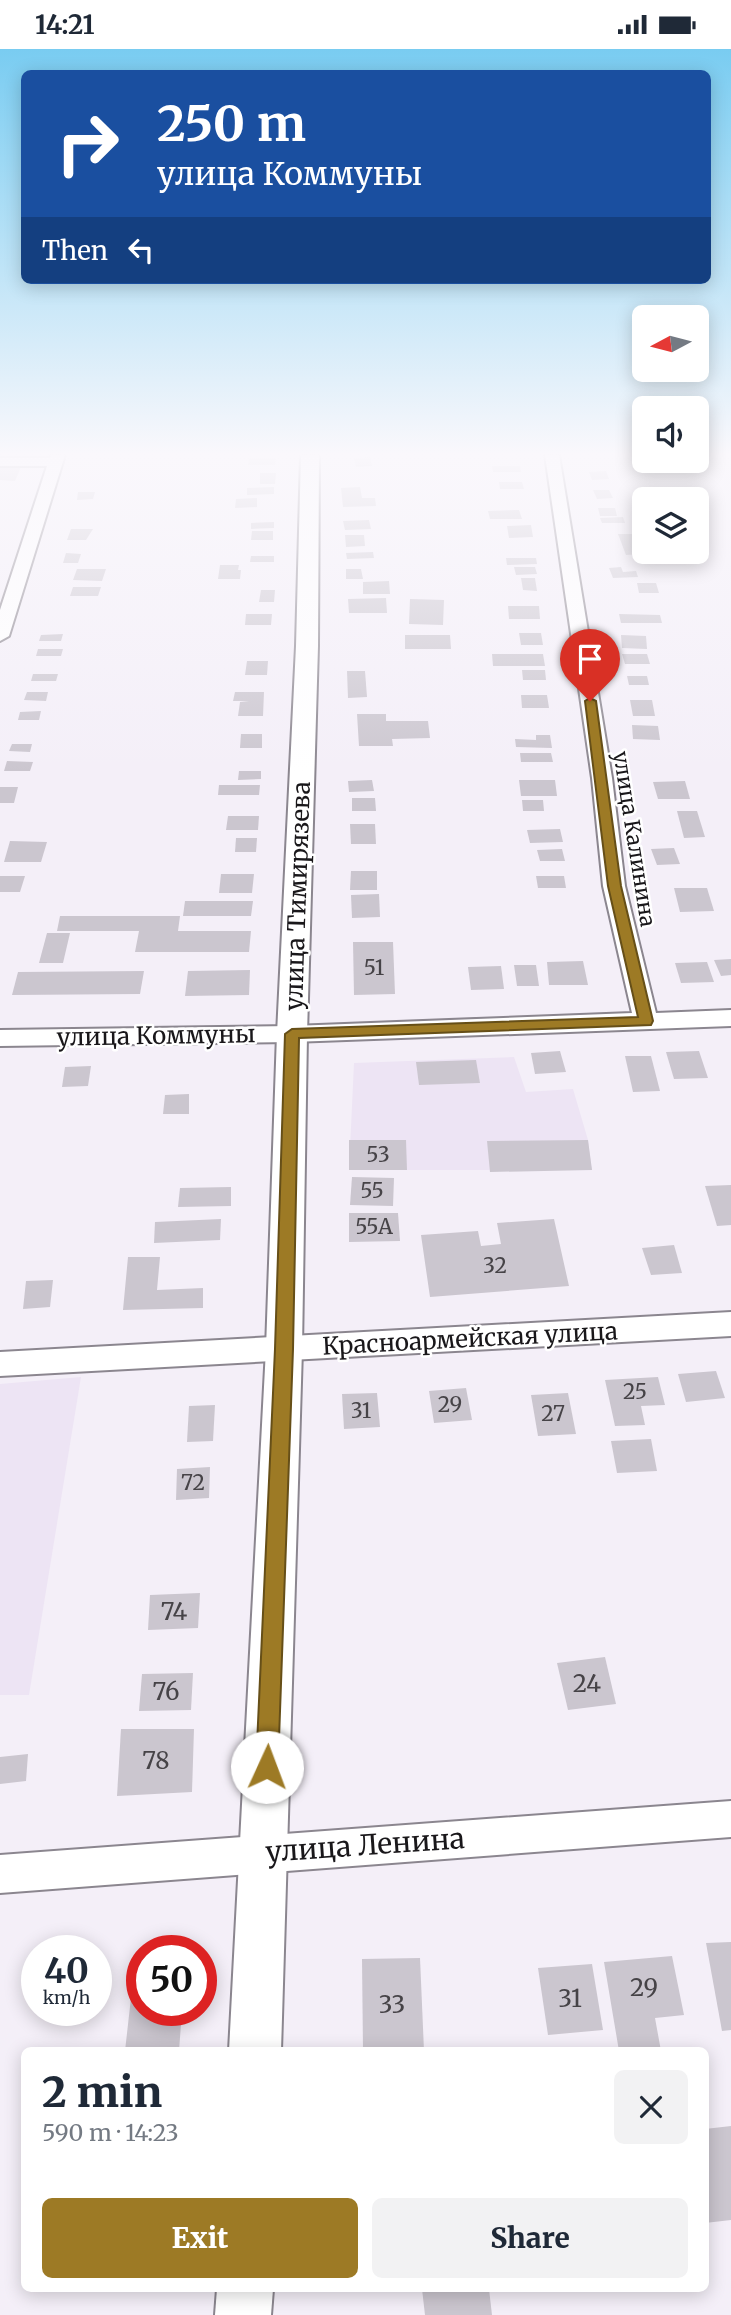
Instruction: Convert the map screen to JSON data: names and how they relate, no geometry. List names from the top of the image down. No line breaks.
{"streets":{"main road":["улица Тимирязева"],"street":["улица Калинина","улица Коммуны","Красноармейская улица","улица Ленина"]},"crossings":[["улица Калинина","улица Коммуны"],["улица Тимирязева","улица Коммуны"],["улица Тимирязева","Красноармейская улица"],["улица Тимирязева","улица Ленина"]],"house_numbers":["51","53","55","55А","32","25","29","31","27","72","74","24","76","78","29","31","33"],"north":"left","page":{"status":"14:21","turn":["250 m","улица Коммуны"],"then":"Then","speed":"40 km/h","limit":"50","heading":["2 min","590 m · 14:23"],"buttons":["Exit","Share"]}}
